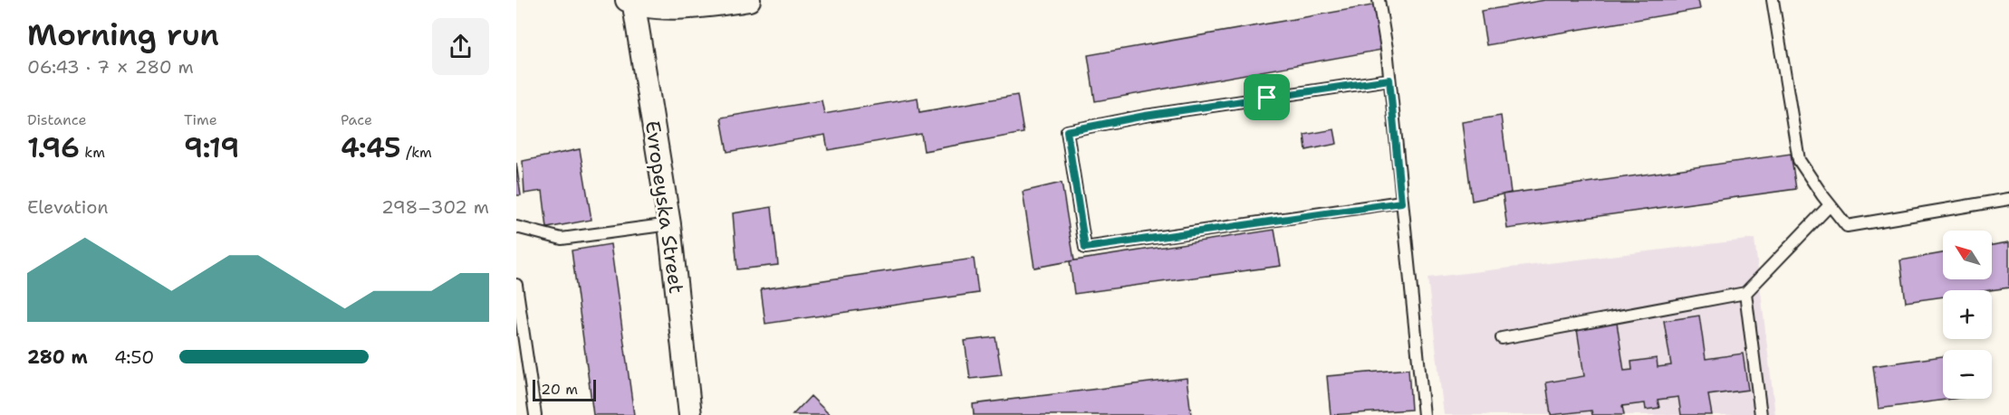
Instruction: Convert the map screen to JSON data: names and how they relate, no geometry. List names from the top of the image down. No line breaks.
{"streets":{"street":["Evropeyska Street"]},"scale_bar":"20 m","north":"top left","page":{"heading":["Morning run","06:43 · 7 × 280 m"],"stats":[["Distance","1.96 km"],["Time","9:19"],["Pace","4:45 /km"]],"chart":["Elevation","298–302 m"],"map_buttons":["+","−"],"list":[{"name":"280 m","note":"4:50"}],"scale":"20 m"}}
